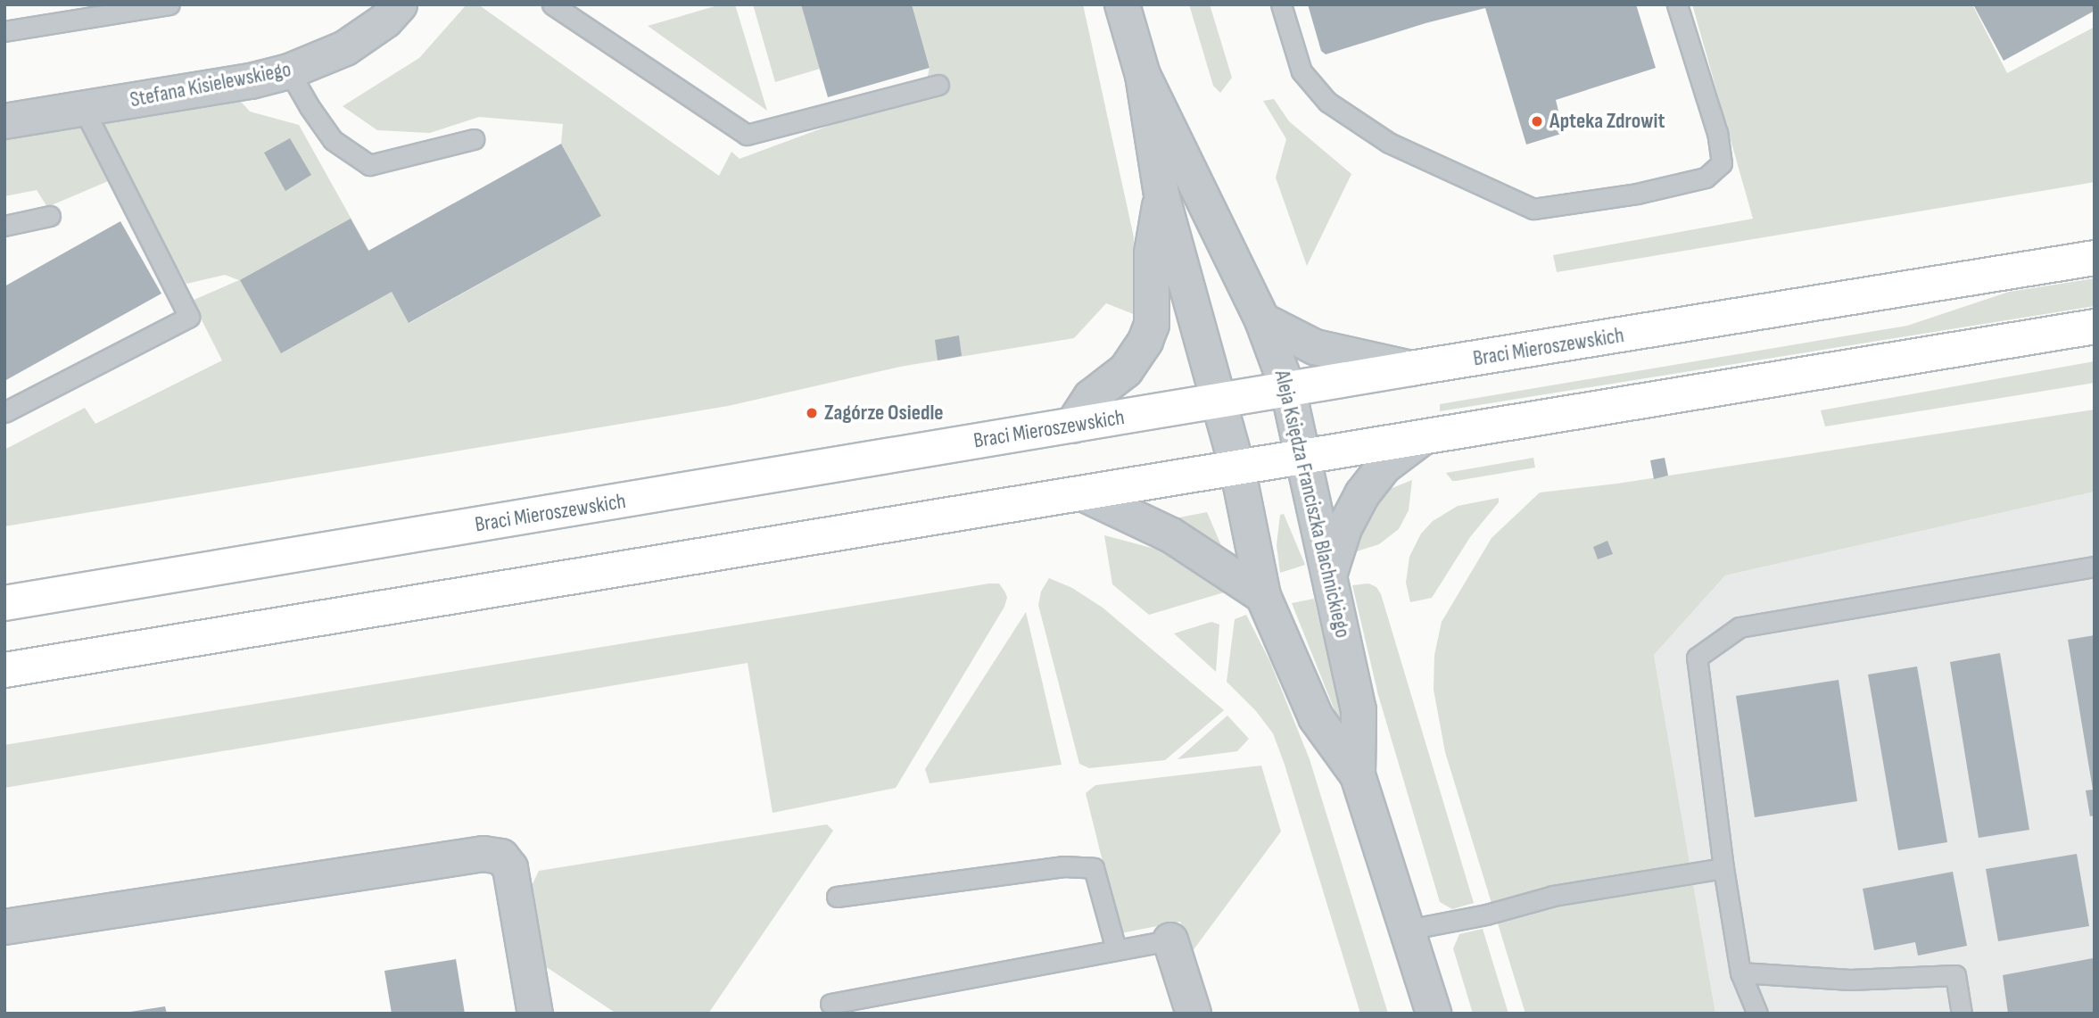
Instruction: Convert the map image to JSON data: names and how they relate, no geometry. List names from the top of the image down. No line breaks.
{"streets":{"main road":["Braci Mieroszewskich"],"street":["Stefana Kisielewskiego","Aleja Księdza Franciszka Blachnickiego"]},"crossings":[["Braci Mieroszewskich","Aleja Księdza Franciszka Blachnickiego"]],"places":["Apteka Zdrowit","Zagórze Osiedle"]}
